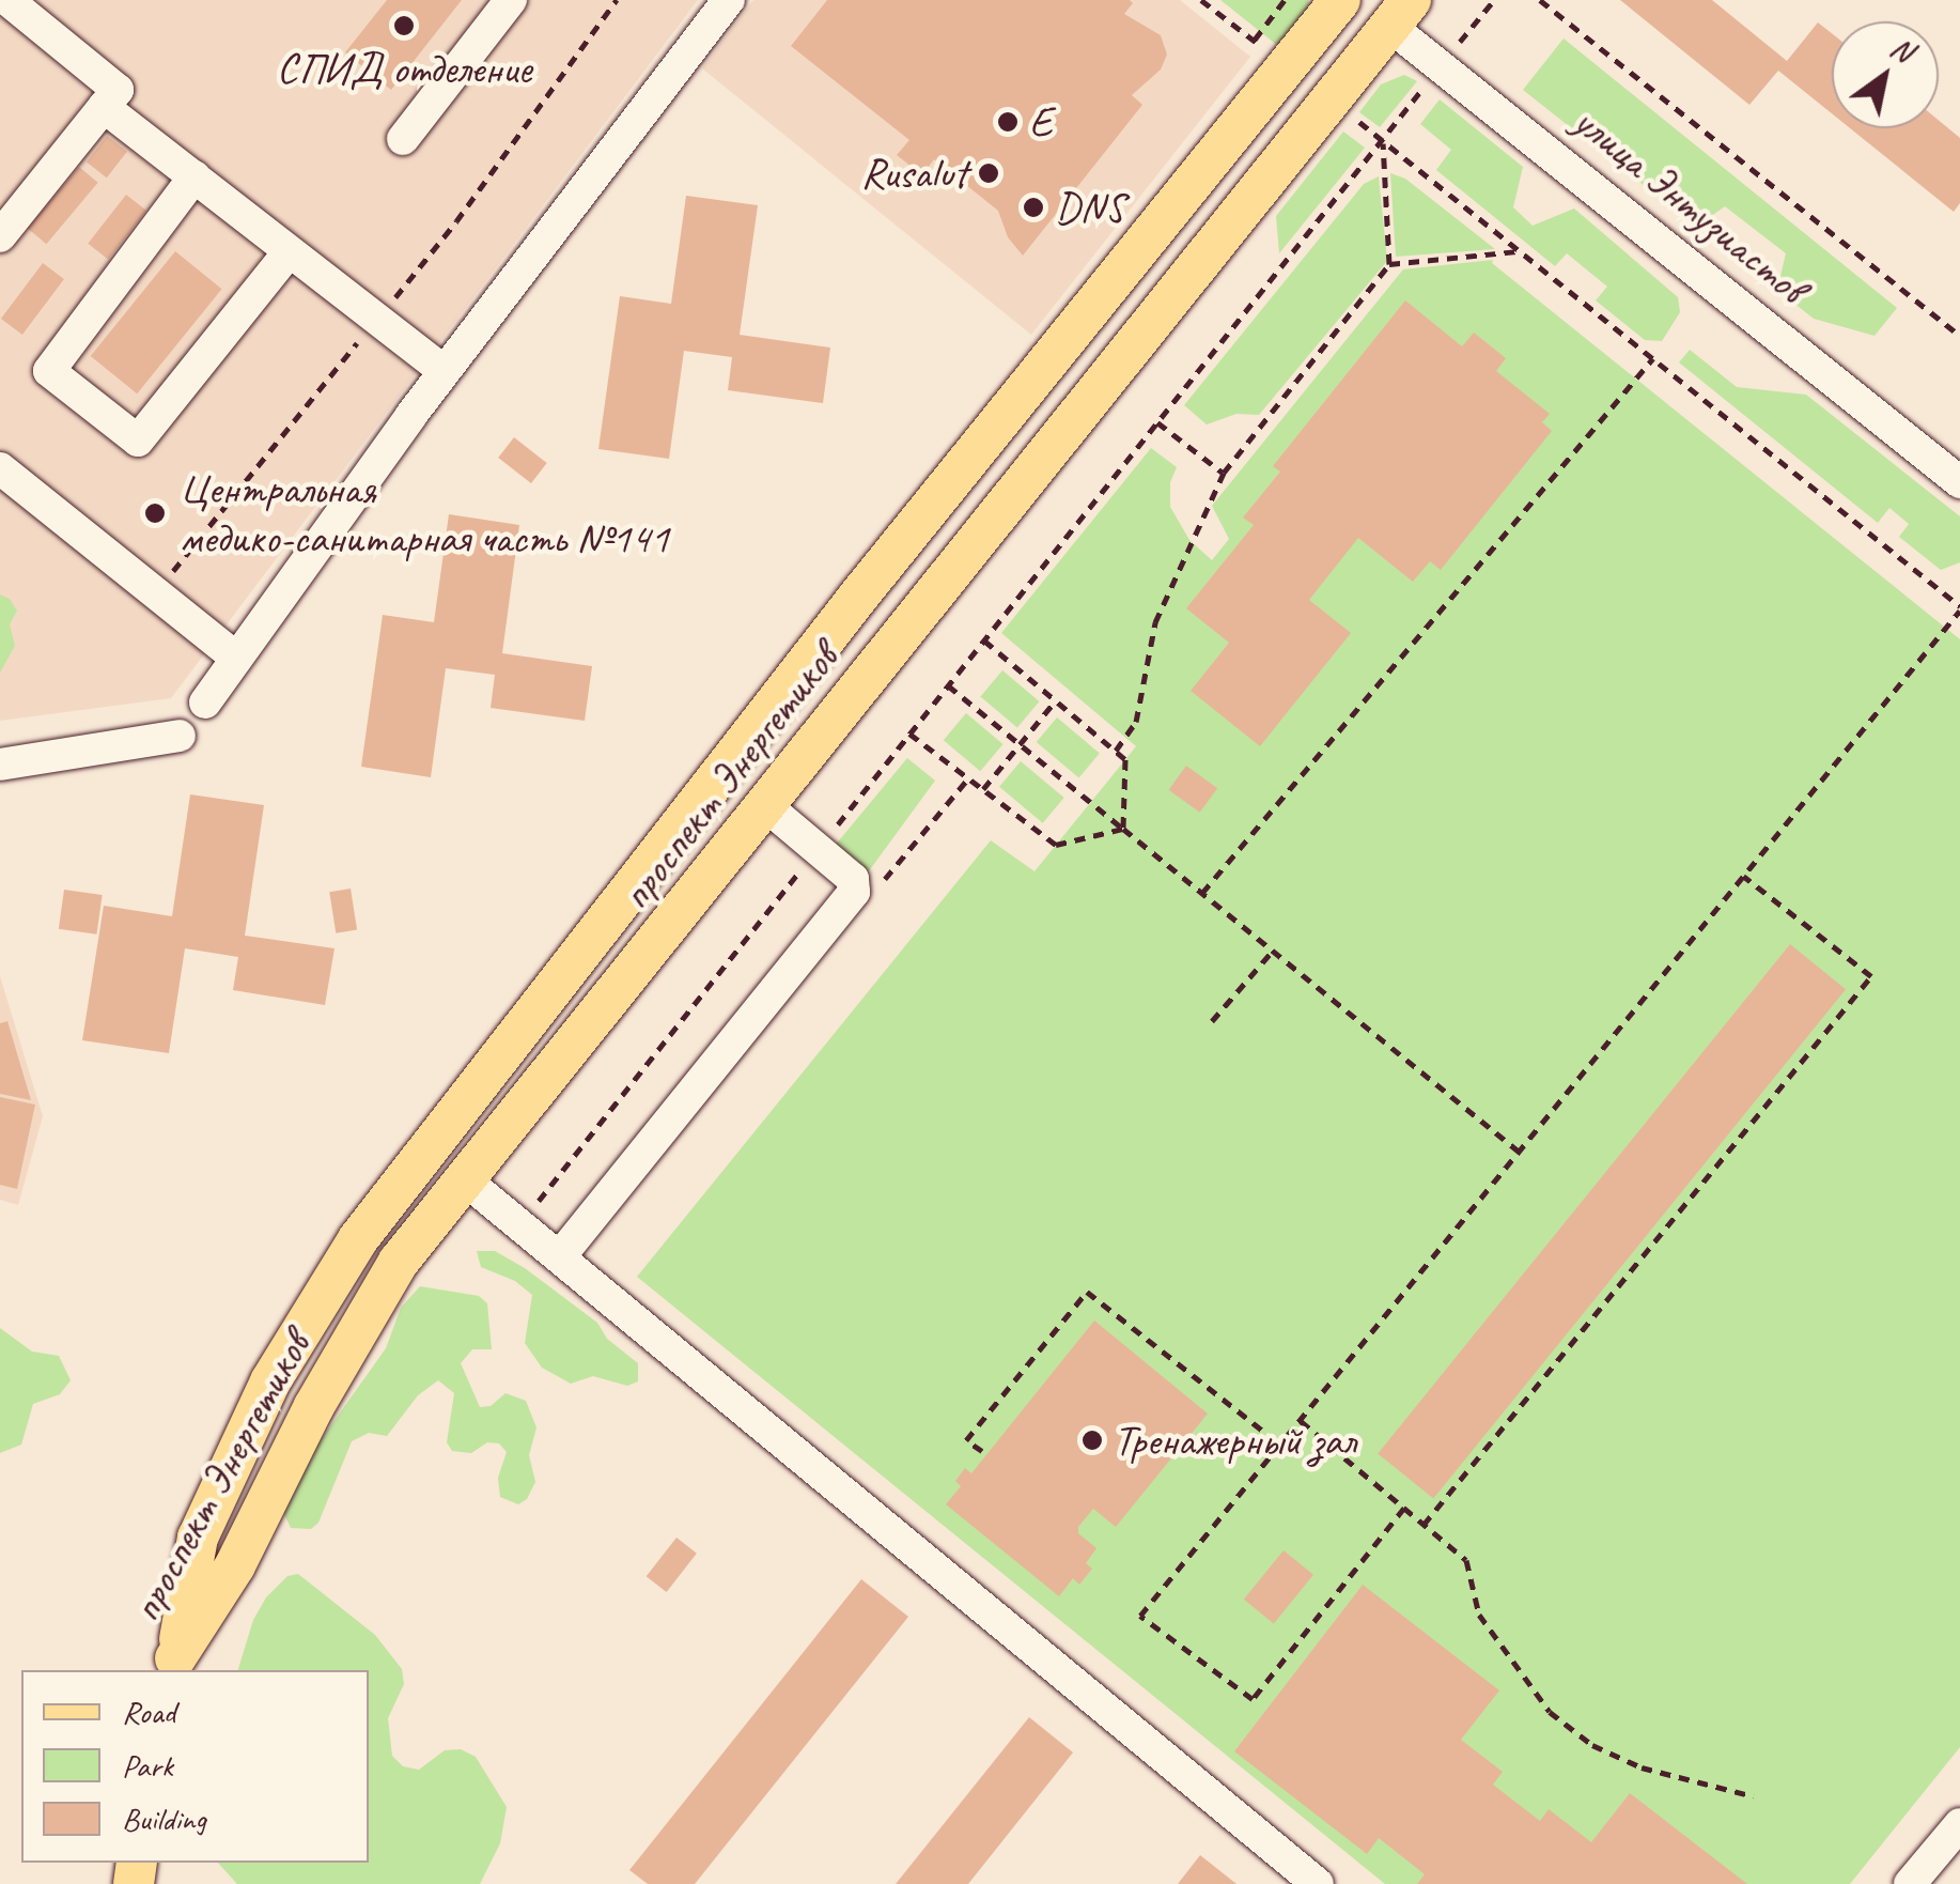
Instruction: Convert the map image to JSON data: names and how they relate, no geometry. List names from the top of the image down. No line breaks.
{"streets":{"main road":["проспект Энергетиков"],"street":["улица Энтузиастов"]},"crossings":[["улица Энтузиастов","проспект Энергетиков"]],"places":["СПИД отделение","Е","Rusalut","DNS","Центральная медико-санитарная часть №141","Тренажерный зал"],"legend":["Road","Park","Building"],"north":"top right"}
